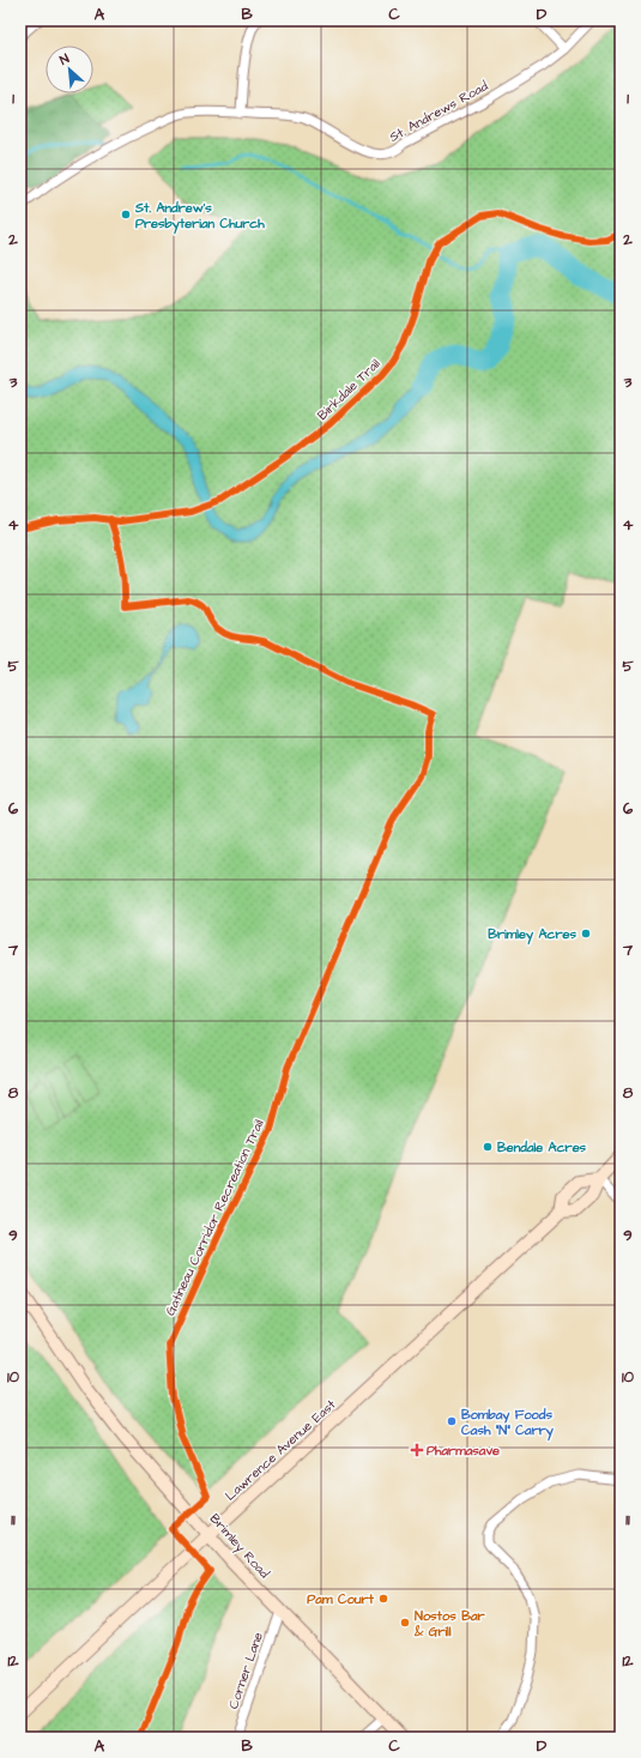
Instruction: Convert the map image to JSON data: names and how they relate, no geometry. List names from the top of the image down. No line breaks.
{"streets":{"main road":["Lawrence Avenue East","Brimley Road"],"street":["St. Andrews Road","Corner Lane"],"cycle path":["Birkdale Trail","Gatineau Corridor Recreation Trail"]},"crossings":[["Lawrence Avenue East","Brimley Road"],["Brimley Road","Corner Lane"]],"places":{"other":["St. Andrew's Presbyterian Church","Brimley Acres","Bendale Acres","Bombay Foods Cash \"N\" Carry","Pam Court","Nostos Bar & Grill"],"health":["Pharmasave"]},"north":"top left","grid":{"columns":["A","B","C","D"],"rows":["1","2","3","4","5","6","7","8","9","10","11","12"]}}
